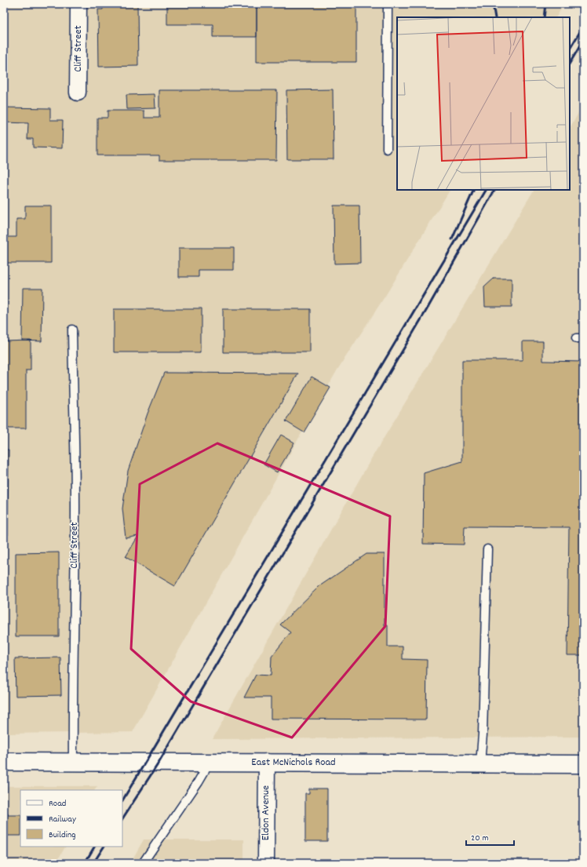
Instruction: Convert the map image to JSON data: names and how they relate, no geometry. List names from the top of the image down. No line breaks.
{"streets":{"main road":["East McNichols Road"],"street":["Cliff Street","Eldon Avenue"]},"crossings":[["Cliff Street","East McNichols Road"],["East McNichols Road","Eldon Avenue"]],"legend":["Road","Railway","Building"],"scale_bar":"20 m"}
